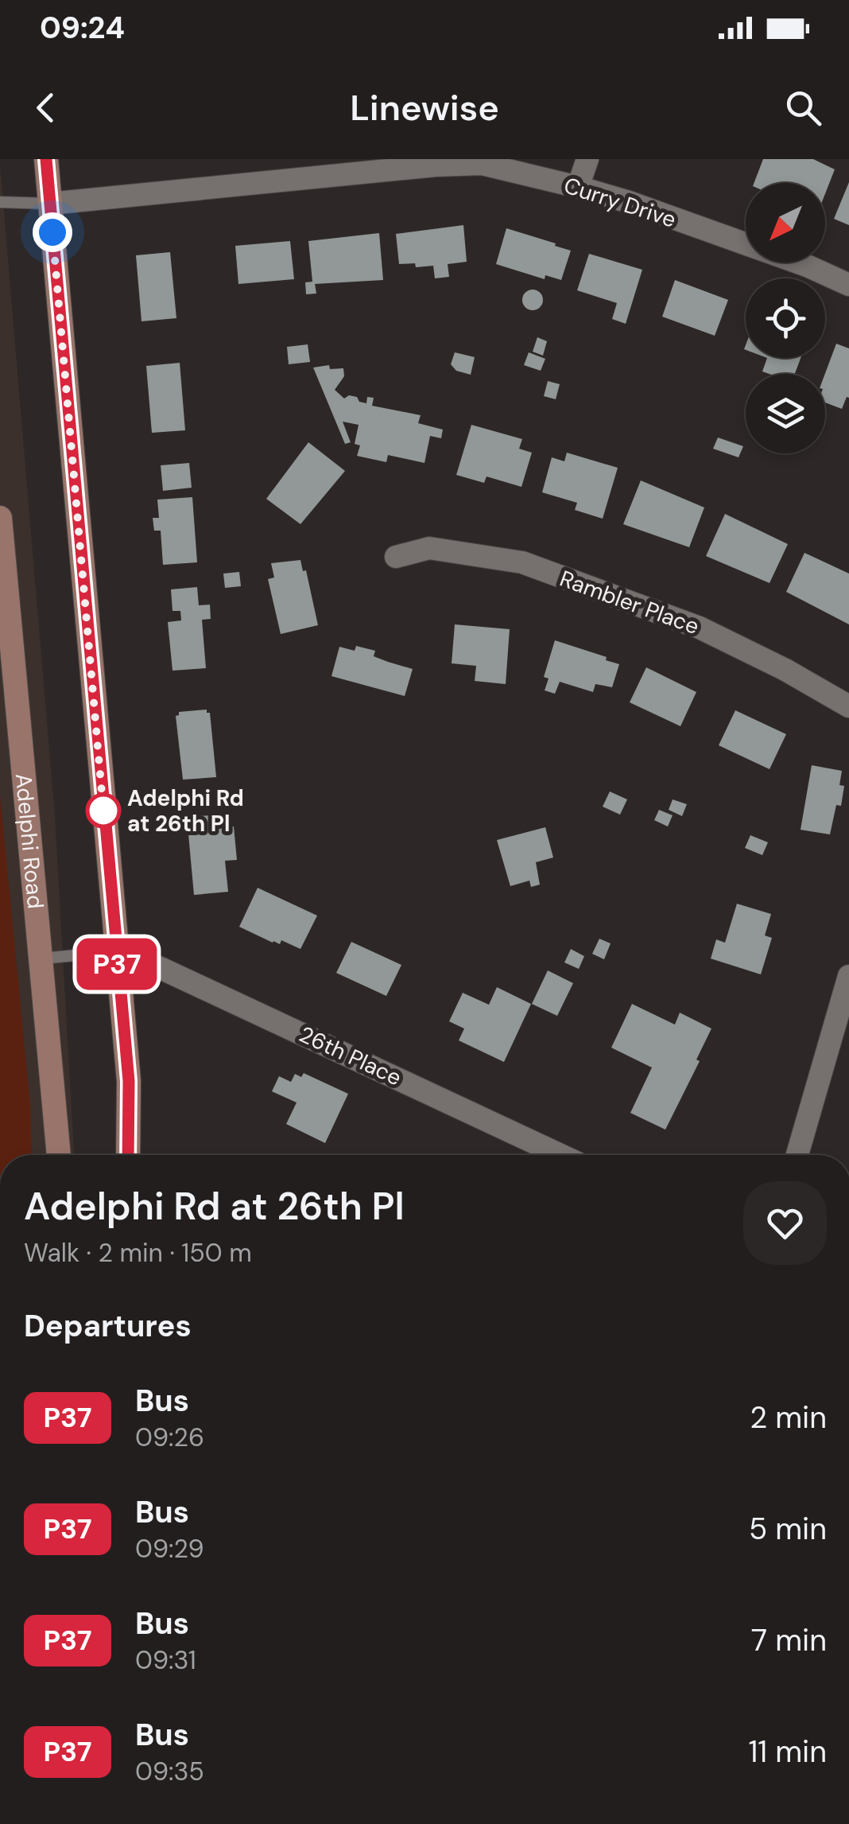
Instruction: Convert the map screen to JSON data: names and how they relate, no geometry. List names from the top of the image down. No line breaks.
{"streets":{"main road":["Adelphi Road"],"street":["Curry Drive","Rambler Place","26th Place"]},"places":["Adelphi Rd at 26th Pl"],"lines":["bus line P37"],"north":"bottom left","page":{"status":"09:24","header":"Linewise","on_map":"P37","heading":[["Adelphi Rd at 26th Pl","Walk · 2 min · 150 m"],"Departures"],"list":[{"mark":"P37","name":"Bus","note":"09:26","value":"2 min"},{"mark":"P37","name":"Bus","note":"09:29","value":"5 min"},{"mark":"P37","name":"Bus","note":"09:31","value":"7 min"},{"mark":"P37","name":"Bus","note":"09:35","value":"11 min"}]}}
